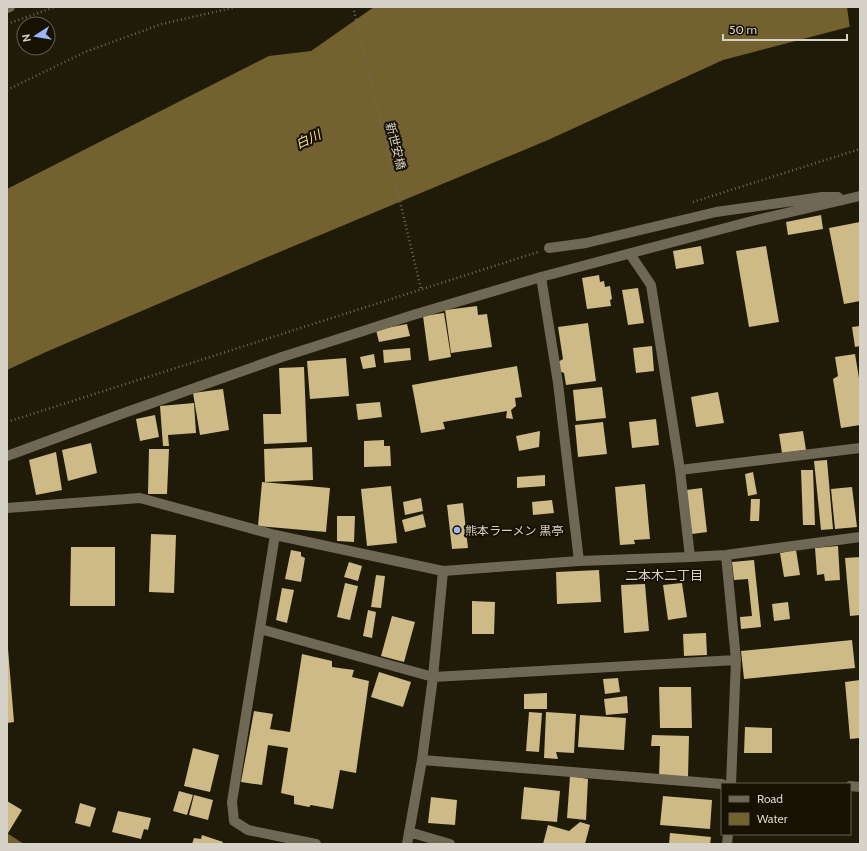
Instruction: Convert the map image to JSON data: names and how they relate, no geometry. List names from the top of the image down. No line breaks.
{"streets":{"path":["新世安橋"]},"districts":["二本木二丁目"],"water":["白川"],"places":["熊本ラーメン 黒亭"],"legend":["Road","Water"],"scale_bar":"50 m","north":"left"}
